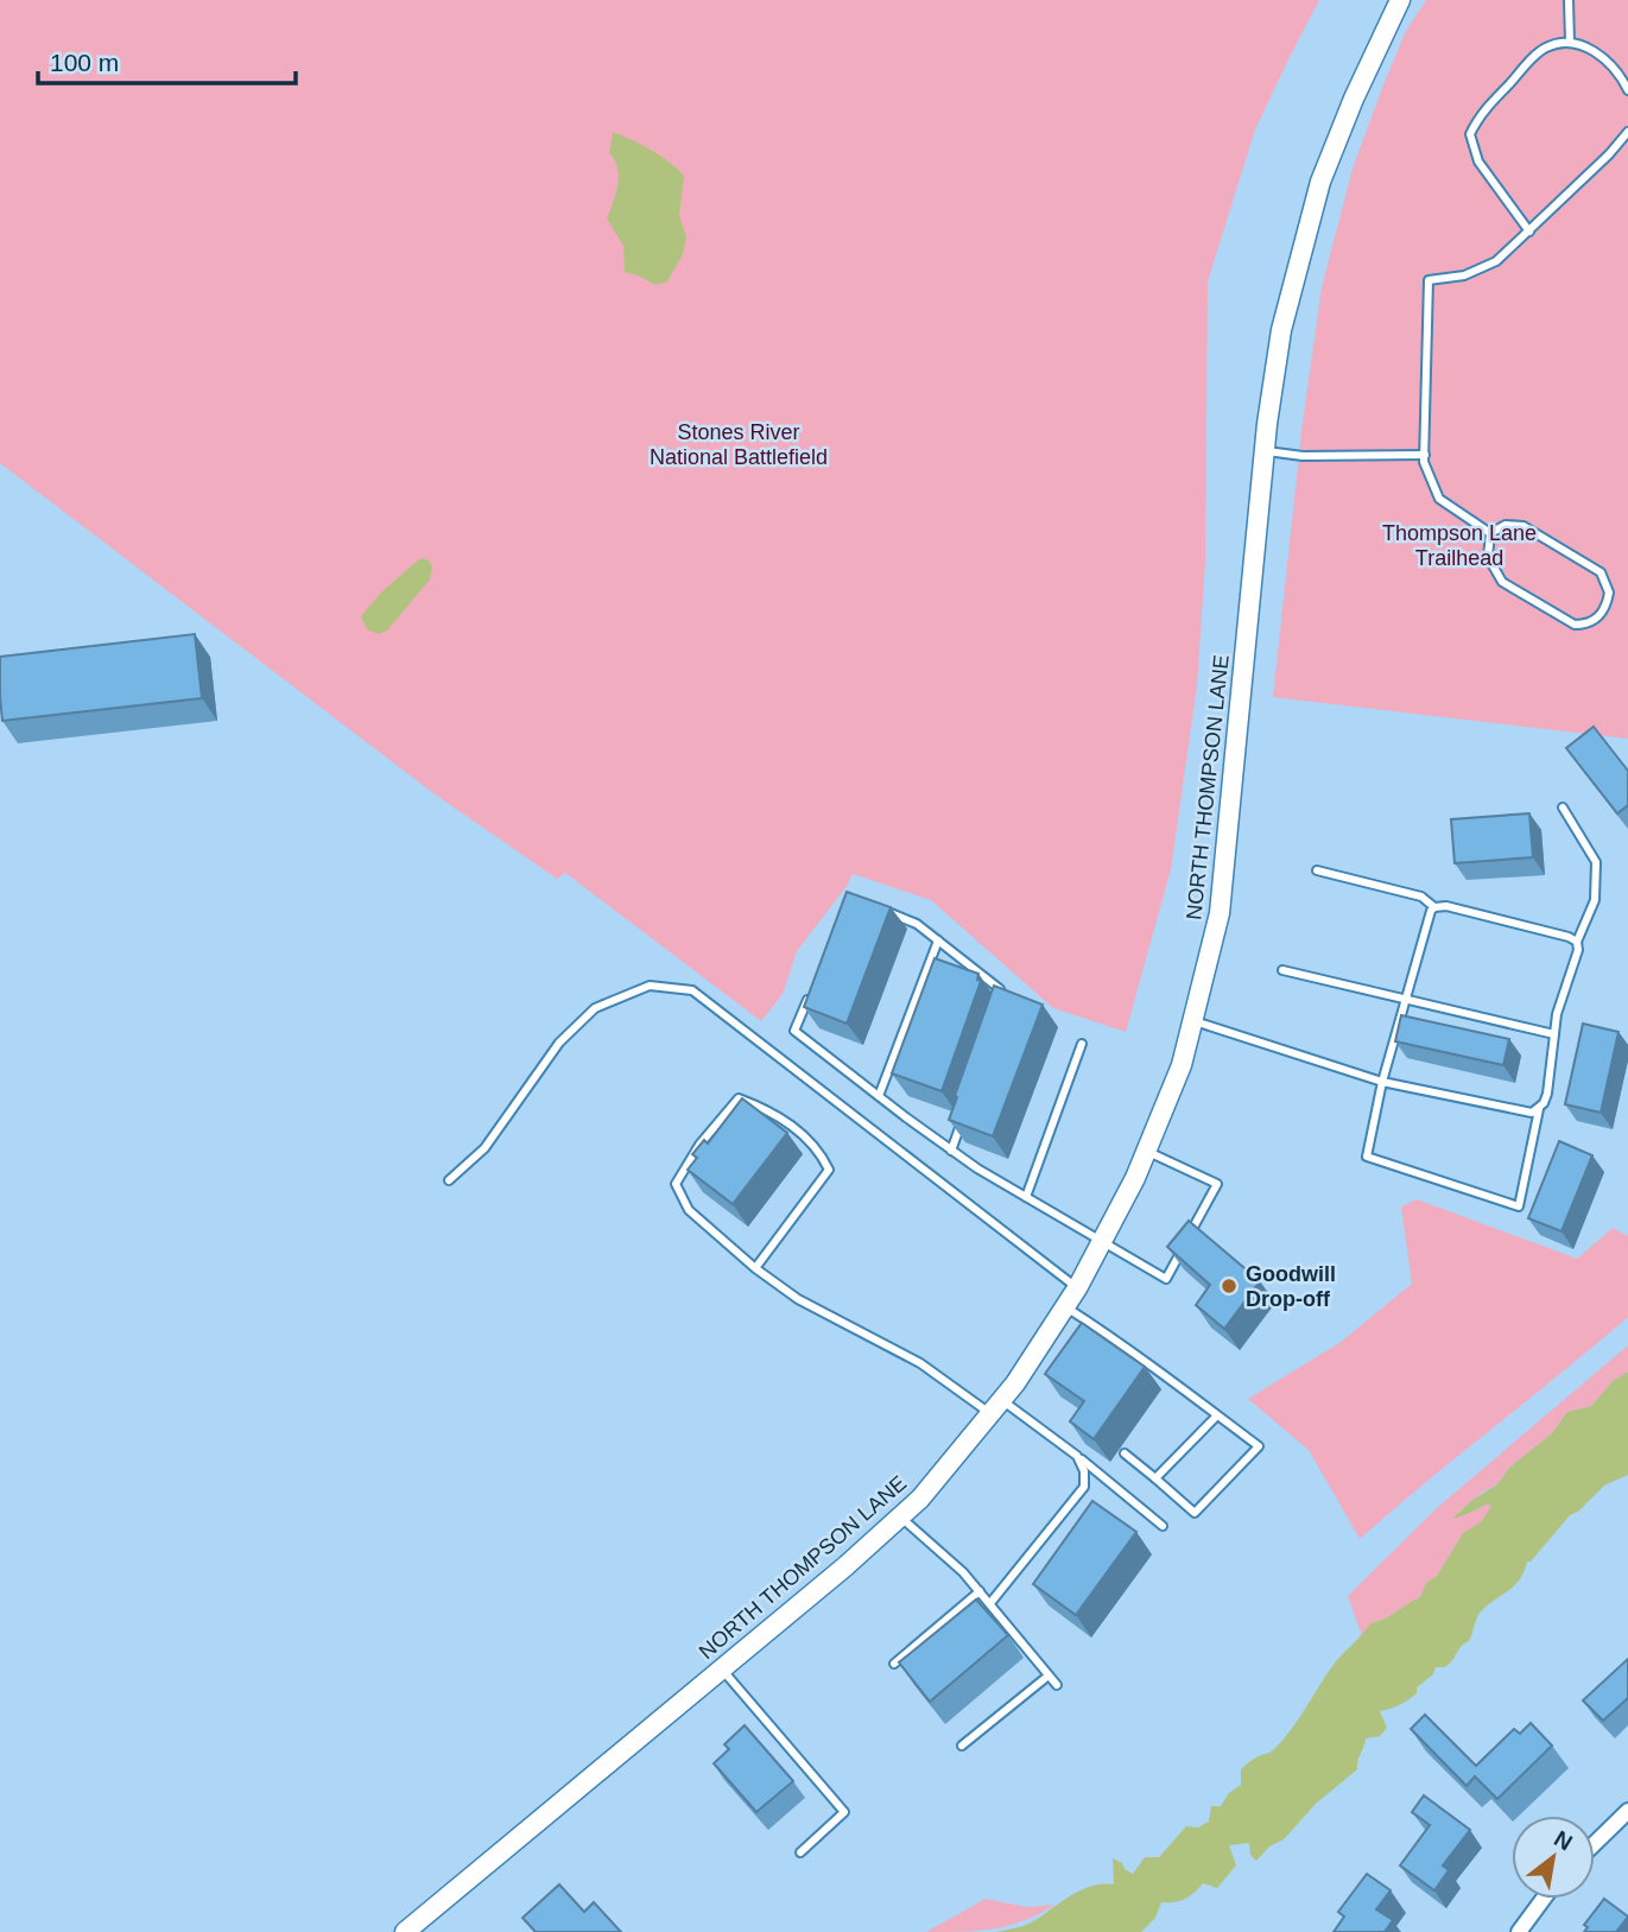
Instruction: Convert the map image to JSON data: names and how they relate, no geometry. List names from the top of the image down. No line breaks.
{"streets":{"main road":["NORTH THOMPSON LANE"]},"parks":["Stones River National Battlefield","Thompson Lane Trailhead"],"places":["Goodwill Drop-off"],"scale_bar":"100 m","north":"top right"}
